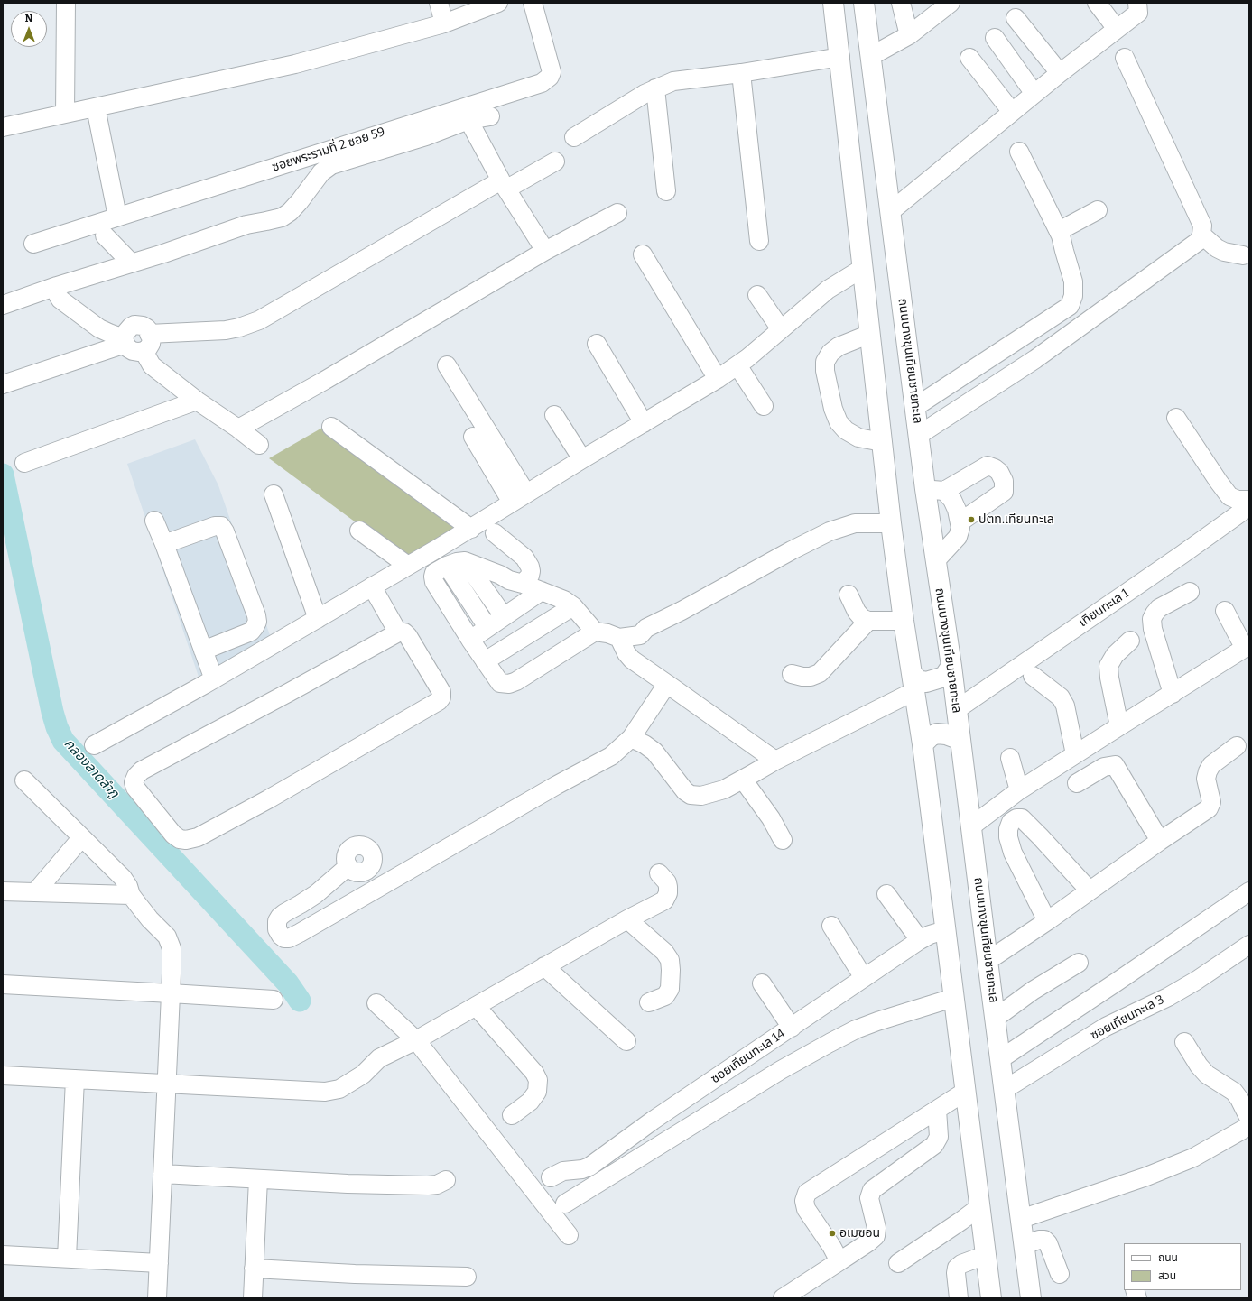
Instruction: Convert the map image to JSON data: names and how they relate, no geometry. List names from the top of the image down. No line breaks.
{"streets":{"main road":["ถนนบางขุนเทียนชายทะเล"],"street":["ซอยพระรามที่ 2 ซอย 59","เทียนทะเล 1","ซอยเทียนทะเล 3","ซอยเทียนทะเล 14"]},"crossings":[["ถนนบางขุนเทียนชายทะเล","เทียนทะเล 1"],["ถนนบางขุนเทียนชายทะเล","ซอยเทียนทะเล 3"]],"water":["คลองลาดลำภู"],"places":["ปตท.เทียนทะเล","อเมซอน"],"legend":["ถนน","สวน"],"north":"top"}
